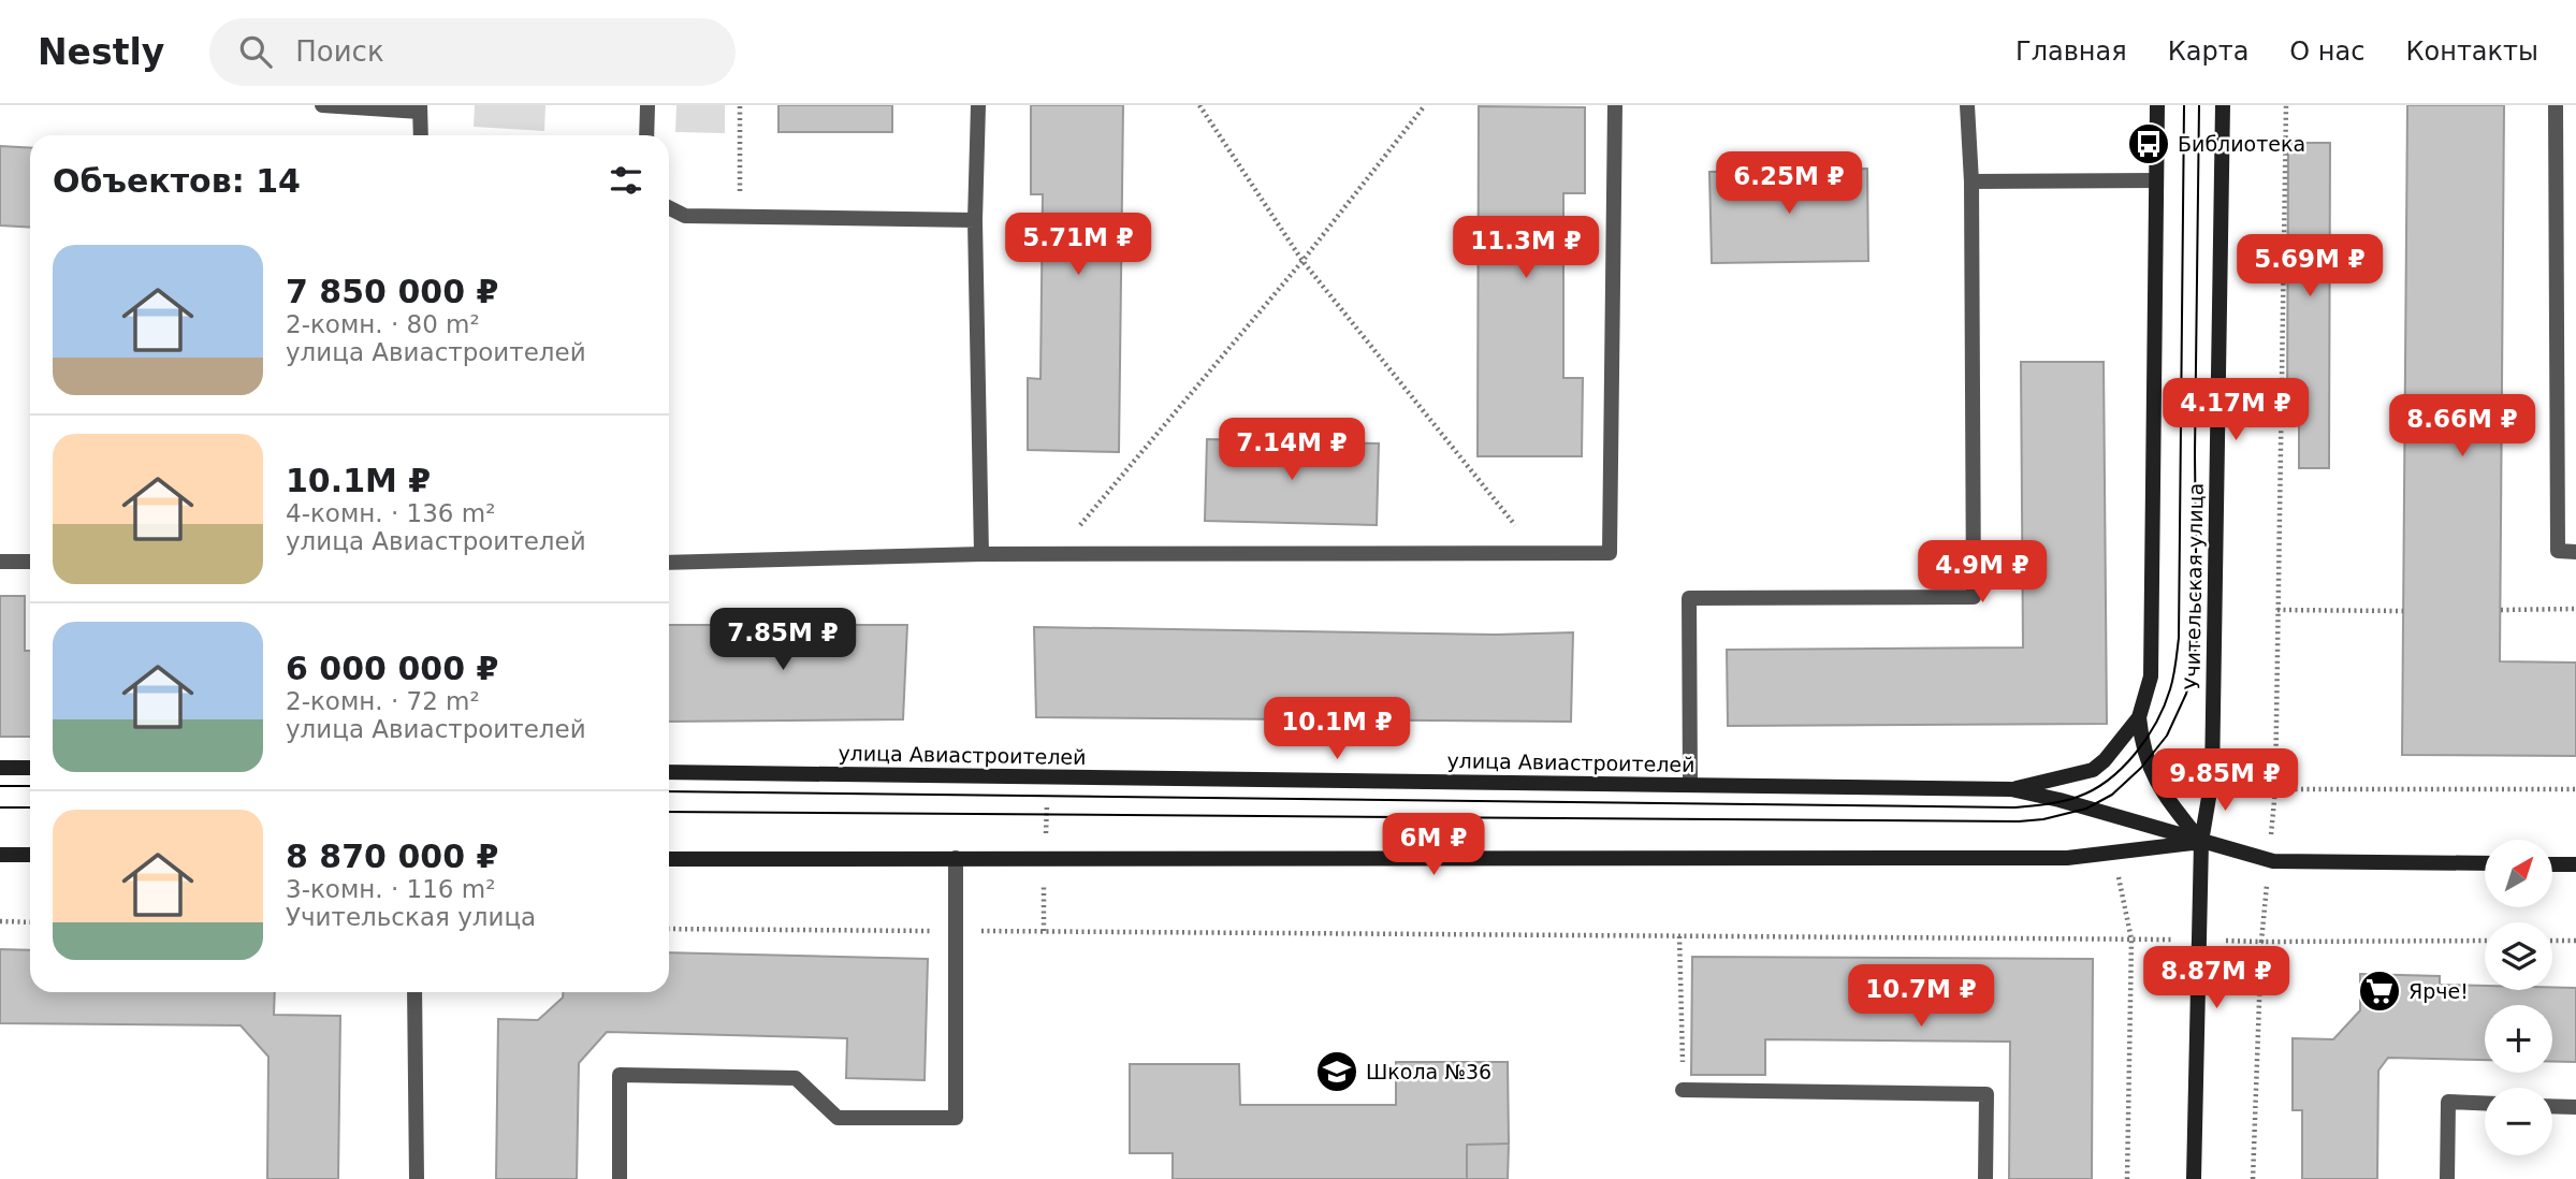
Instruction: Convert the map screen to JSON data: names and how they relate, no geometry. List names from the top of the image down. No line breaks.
{"streets":{"main road":["Учительская улица","улица Авиастроителей"]},"crossings":[["Учительская улица","улица Авиастроителей"]],"places":{"bus stop":["Библиотека"],"supermarket":["Ярче!"],"school or university":["Школа №36"]},"north":"top right","page":{"header":"Nestly","search":"Поиск","nav":["Главная","Карта","О нас","Контакты"],"heading":"Объектов: 14","price":["6.25M ₽","5.71M ₽","11.3M ₽","5.69M ₽","4.17M ₽","8.66M ₽","7.14M ₽","4.9M ₽","7.85M ₽","10.1M ₽","9.85M ₽","6M ₽","8.87M ₽","10.7M ₽"],"list":[{"name":"7 850 000 ₽","note":"2-комн. · 80 m² · улица Авиастроителей"},{"name":"10.1M ₽","note":"4-комн. · 136 m² · улица Авиастроителей"},{"name":"6 000 000 ₽","note":"2-комн. · 72 m² · улица Авиастроителей"},{"name":"8 870 000 ₽","note":"3-комн. · 116 m² · Учительская улица"}],"map_buttons":["+","−"]}}
